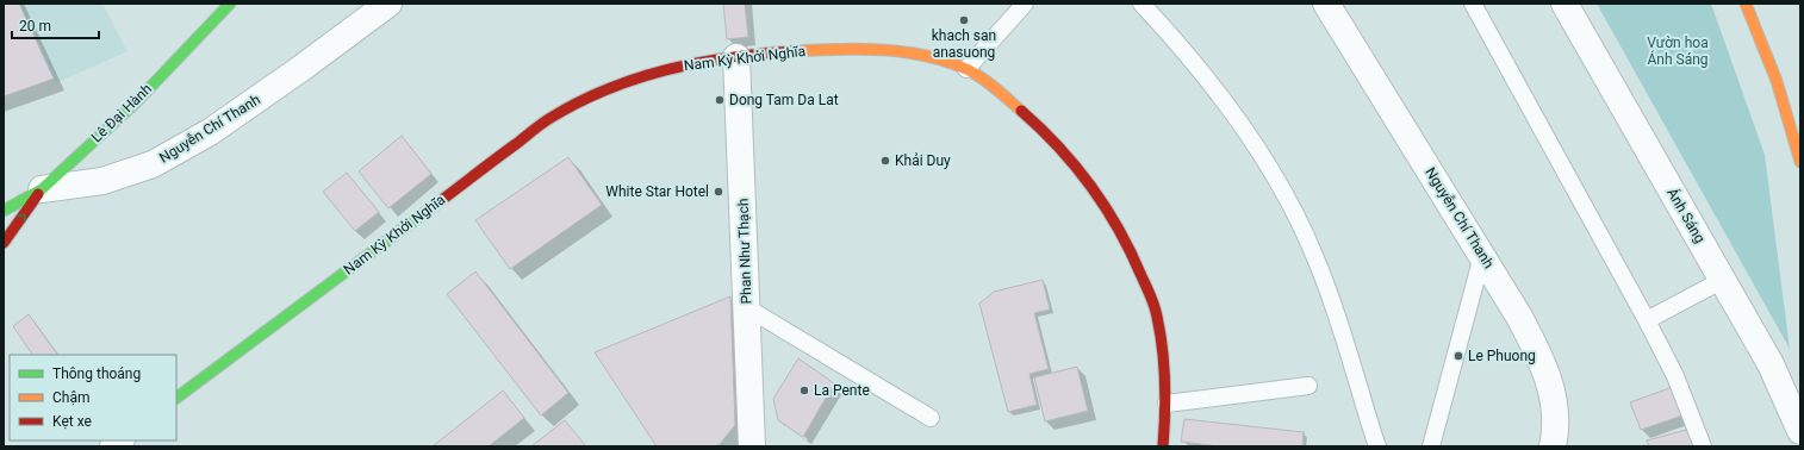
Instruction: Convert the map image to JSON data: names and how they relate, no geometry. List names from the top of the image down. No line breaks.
{"streets":{"street":["Nam Kỳ Khởi Nghĩa","Lê Đại Hành","Nguyễn Chí Thanh","Ánh Sáng","Phan Như Thạch"]},"crossings":[["Nam Kỳ Khởi Nghĩa","Phan Như Thạch"],["Lê Đại Hành","Nguyễn Chí Thanh"]],"parks":["Vườn hoa Ánh Sáng"],"places":["khach san anasuong","Dong Tam Da Lat","Khải Duy","White Star Hotel","Le Phuong","La Pente"],"legend":["Thông thoáng","Chậm","Kẹt xe"],"scale_bar":"20 m"}
